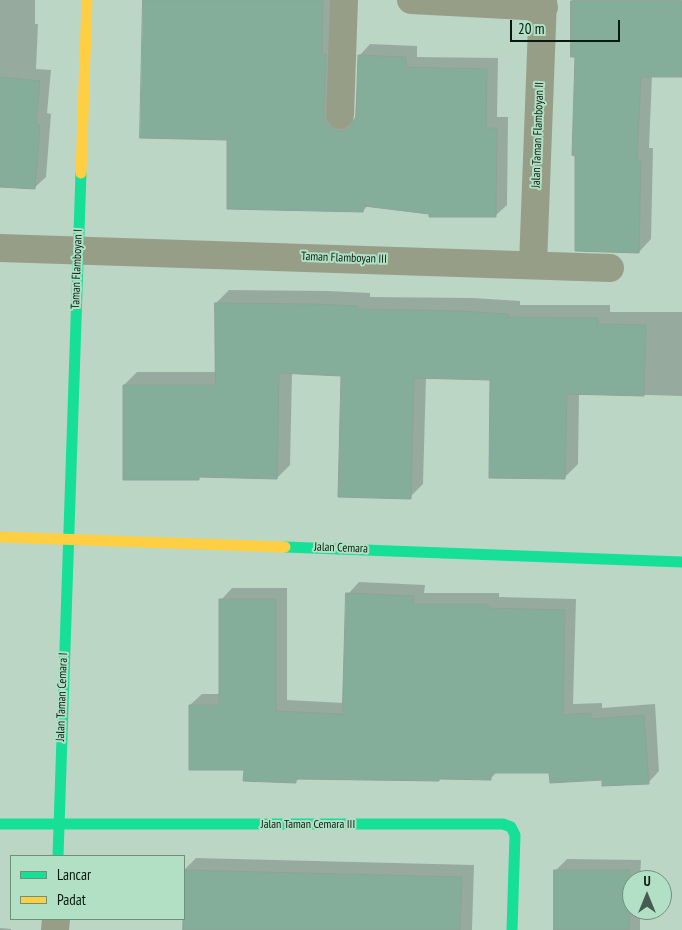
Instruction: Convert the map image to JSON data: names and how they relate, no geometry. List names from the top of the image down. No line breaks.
{"streets":{"street":["Jalan Taman Flamboyan II","Taman Flamboyan III","Taman Flamboyan I","Jalan Cemara","Jalan Taman Cemara I","Jalan Taman Cemara III"]},"crossings":[["Jalan Taman Flamboyan II","Taman Flamboyan III"],["Taman Flamboyan III","Taman Flamboyan I"],["Taman Flamboyan I","Jalan Cemara"],["Taman Flamboyan I","Jalan Taman Cemara I"],["Jalan Cemara","Jalan Taman Cemara I"],["Jalan Taman Cemara I","Jalan Taman Cemara III"]],"legend":["Lancar","Padat"],"scale_bar":"20 m","north":"top"}
